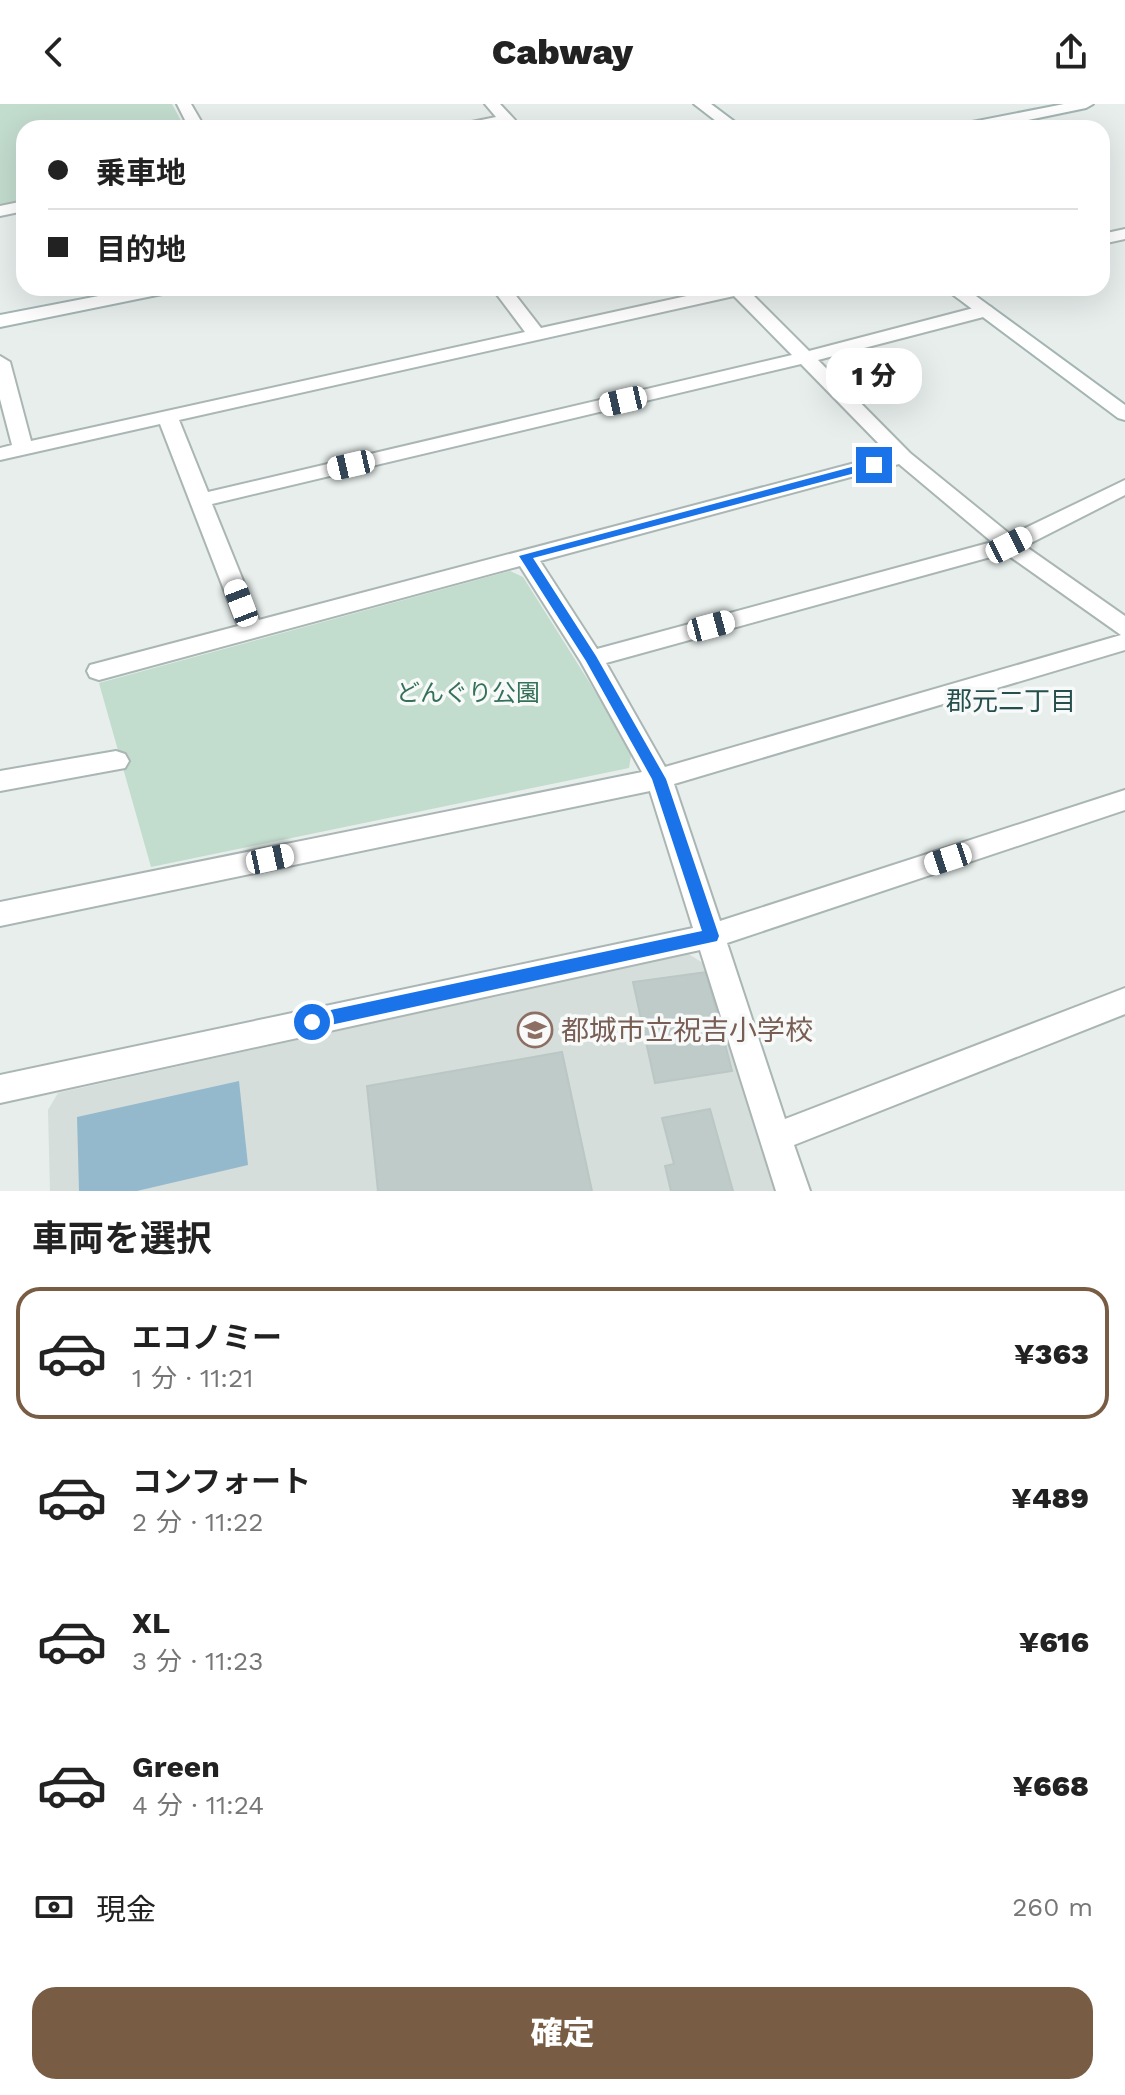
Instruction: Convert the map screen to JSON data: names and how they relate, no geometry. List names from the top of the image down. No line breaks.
{"districts":["郡元二丁目"],"parks":["どんぐり公園"],"places":{"school or university":["都城市立祝吉小学校"]},"page":{"header":"Cabway","banner":["乗車地","目的地"],"bubble":"1 分","heading":"車両を選択","list":[{"name":"エコノミー","note":"1 分 · 11:21","value":"¥363"},{"name":"コンフォート","note":"2 分 · 11:22","value":"¥489"},{"name":"XL","note":"3 分 · 11:23","value":"¥616"},{"name":"Green","note":"4 分 · 11:24","value":"¥668"}],"pay":["現金","260 m"],"buttons":"確定"}}
